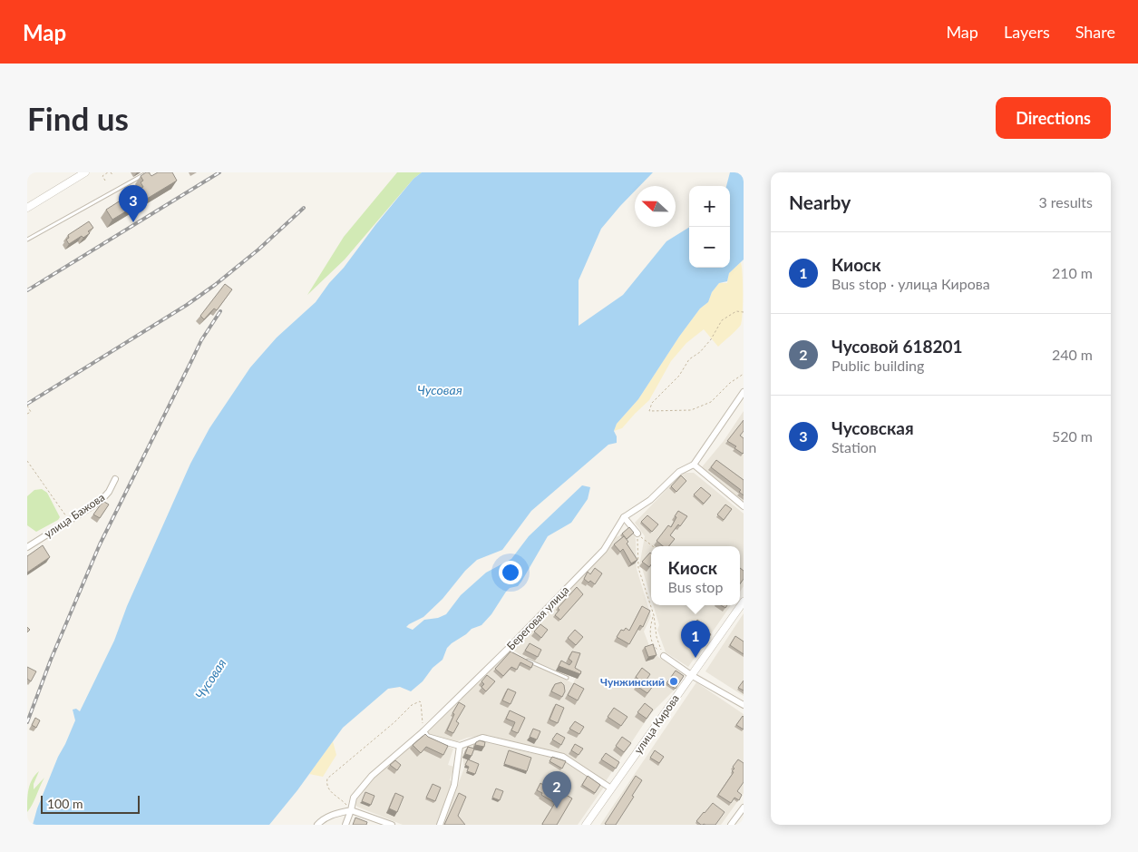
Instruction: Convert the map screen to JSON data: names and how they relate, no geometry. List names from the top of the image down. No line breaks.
{"streets":{"street":["улица Бажова","Береговая улица","улица Кирова"]},"water":["Чусовая"],"places":["Чунжинский"],"scale_bar":"100 m","north":"left","page":{"header":"Map","nav":["Map","Layers","Share"],"buttons":"Directions","title":"Find us","heading":["Nearby","3 results"],"pins":["3","1","2"],"map_buttons":["+","−"],"list":[{"mark":"1","name":"Киоск","note":"Bus stop · улица Кирова","value":"210 m"},{"mark":"2","name":"Чусовой 618201","note":"Public building","value":"240 m"},{"mark":"3","name":"Чусовская","note":"Station","value":"520 m"}],"popup":["Киоск","Bus stop"],"scale":"100 m"}}
